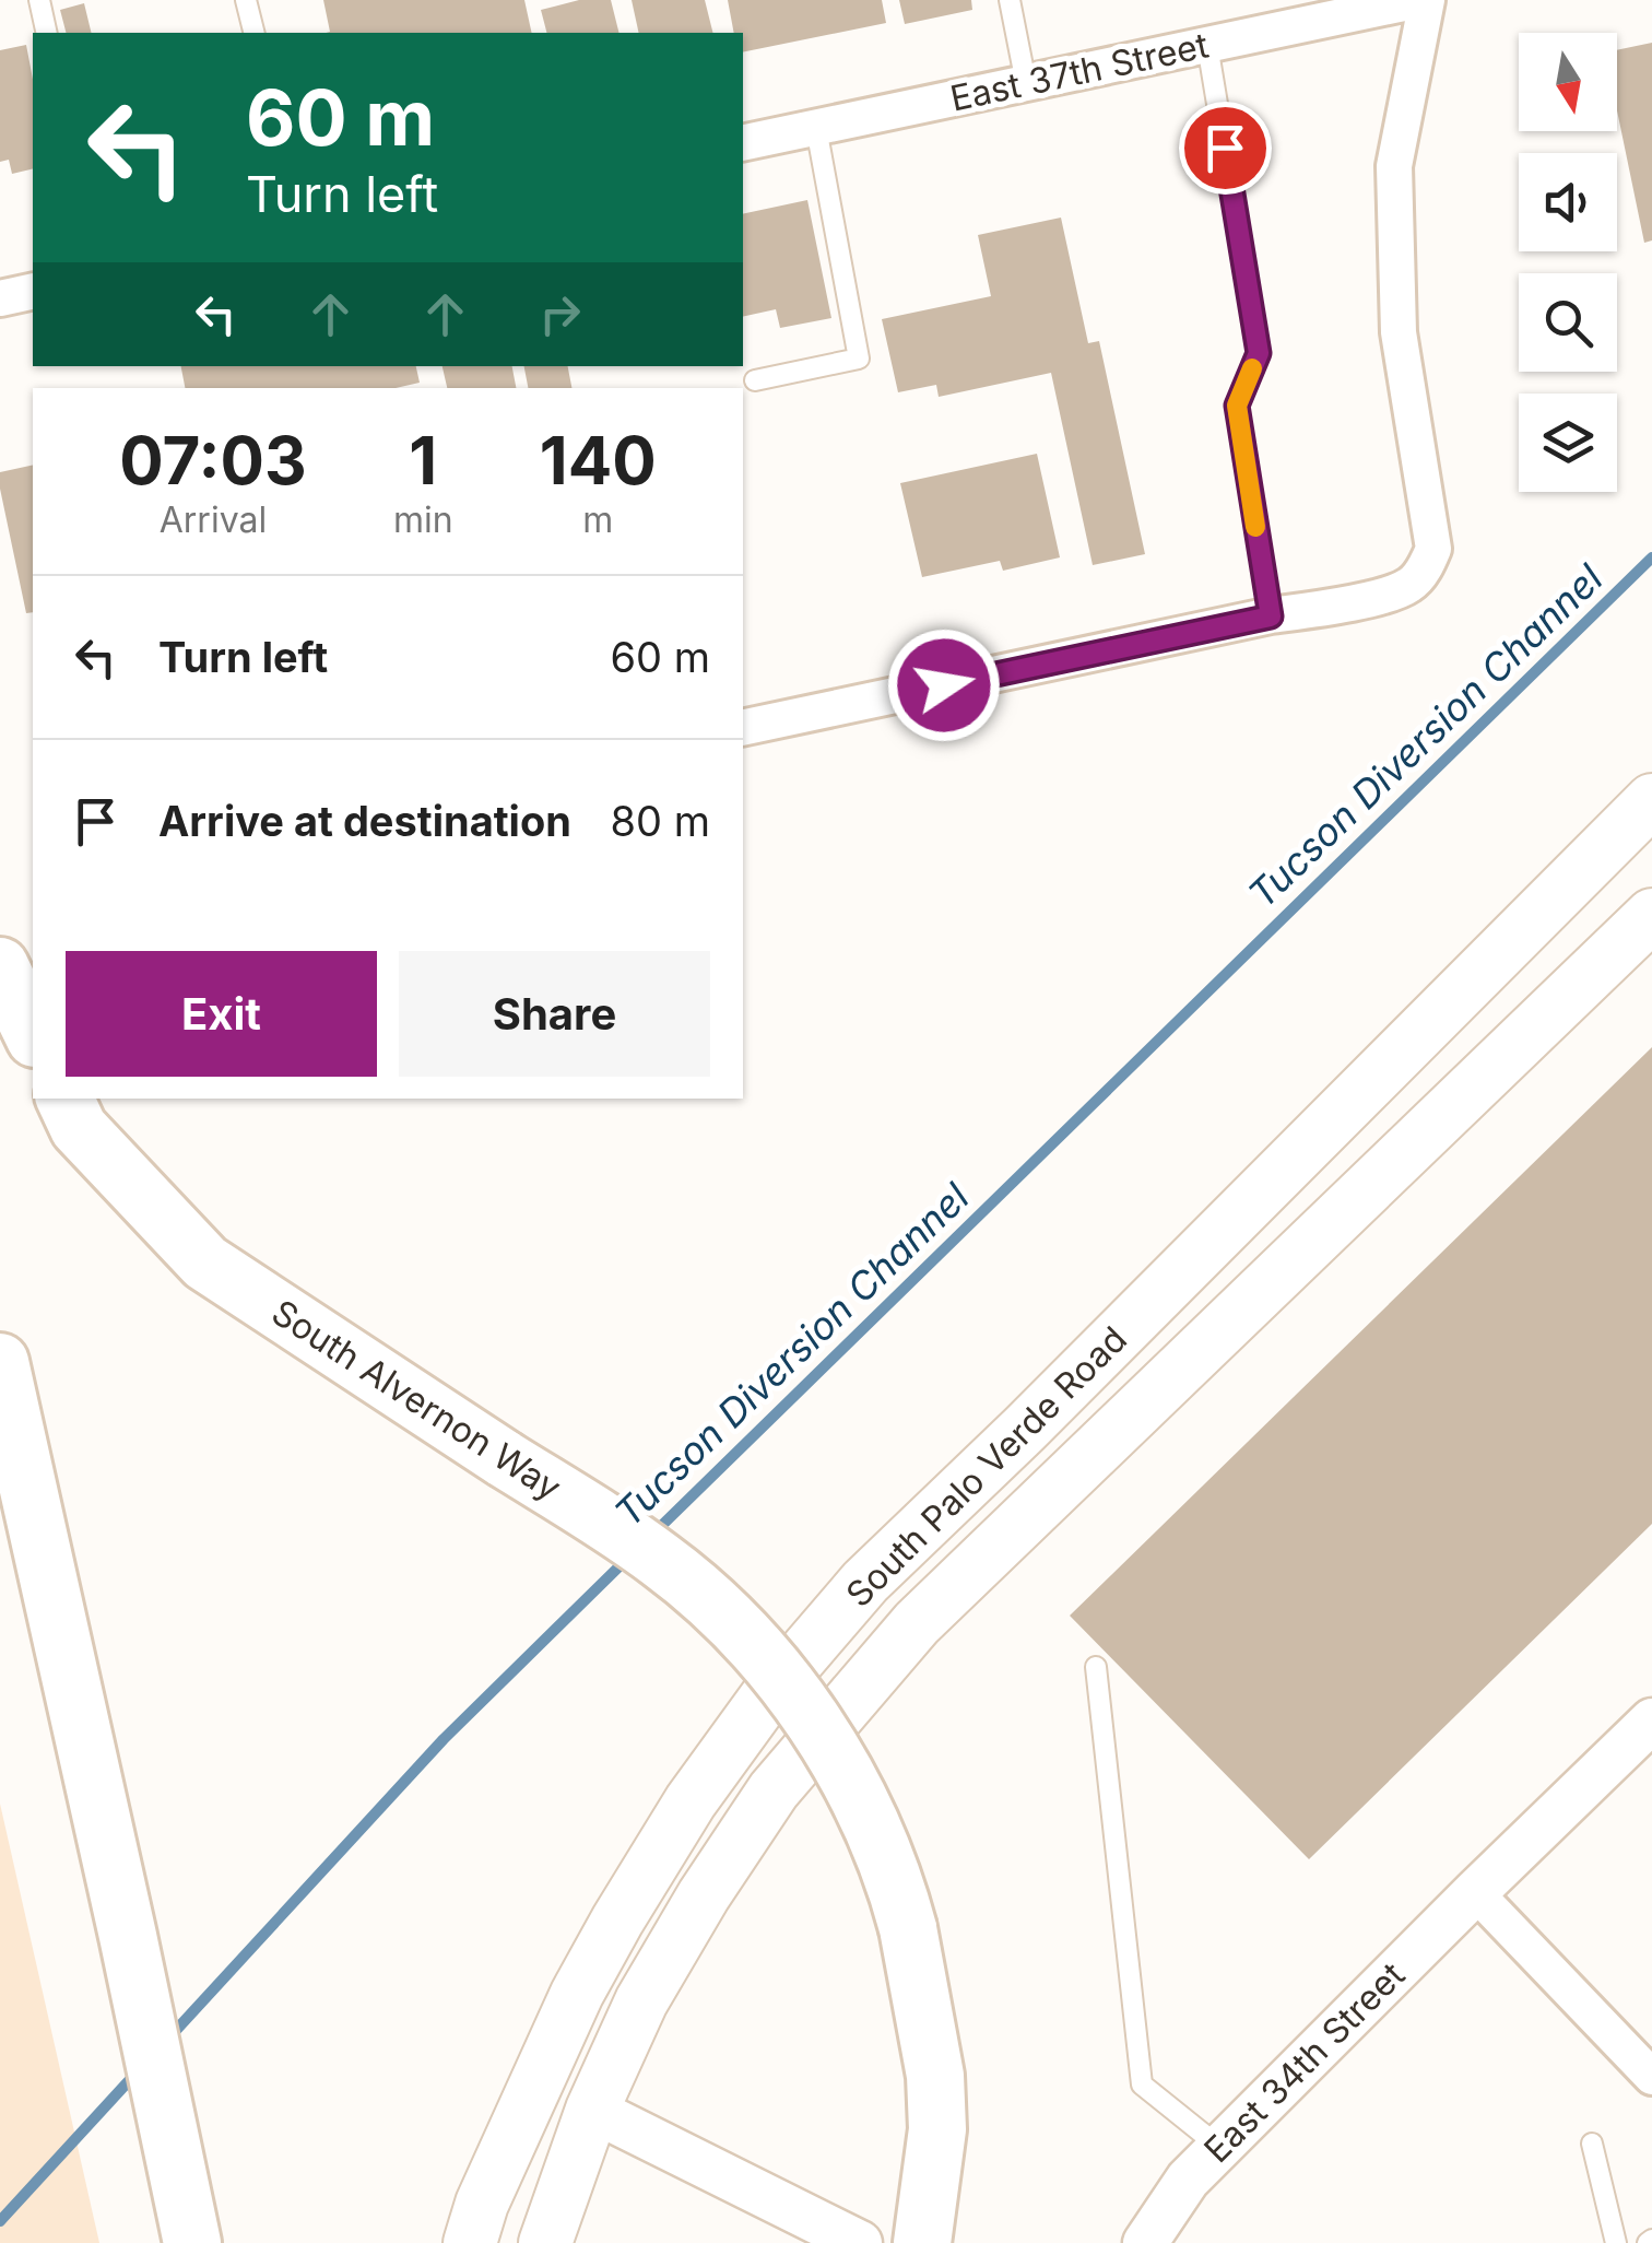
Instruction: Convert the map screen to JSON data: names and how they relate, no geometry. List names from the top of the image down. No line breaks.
{"streets":{"main road":["South Alvernon Way","South Palo Verde Road"],"street":["East 37th Street","East 34th Street"]},"water":["Tucson Diversion Channel"],"north":"bottom","page":{"turn":["60 m","Turn left"],"eta":["07:03","Arrival","1","min","140","m"],"list":[{"name":"Turn left","value":"60 m"},{"name":"Arrive at destination","value":"80 m"}],"buttons":["Exit","Share"]}}
